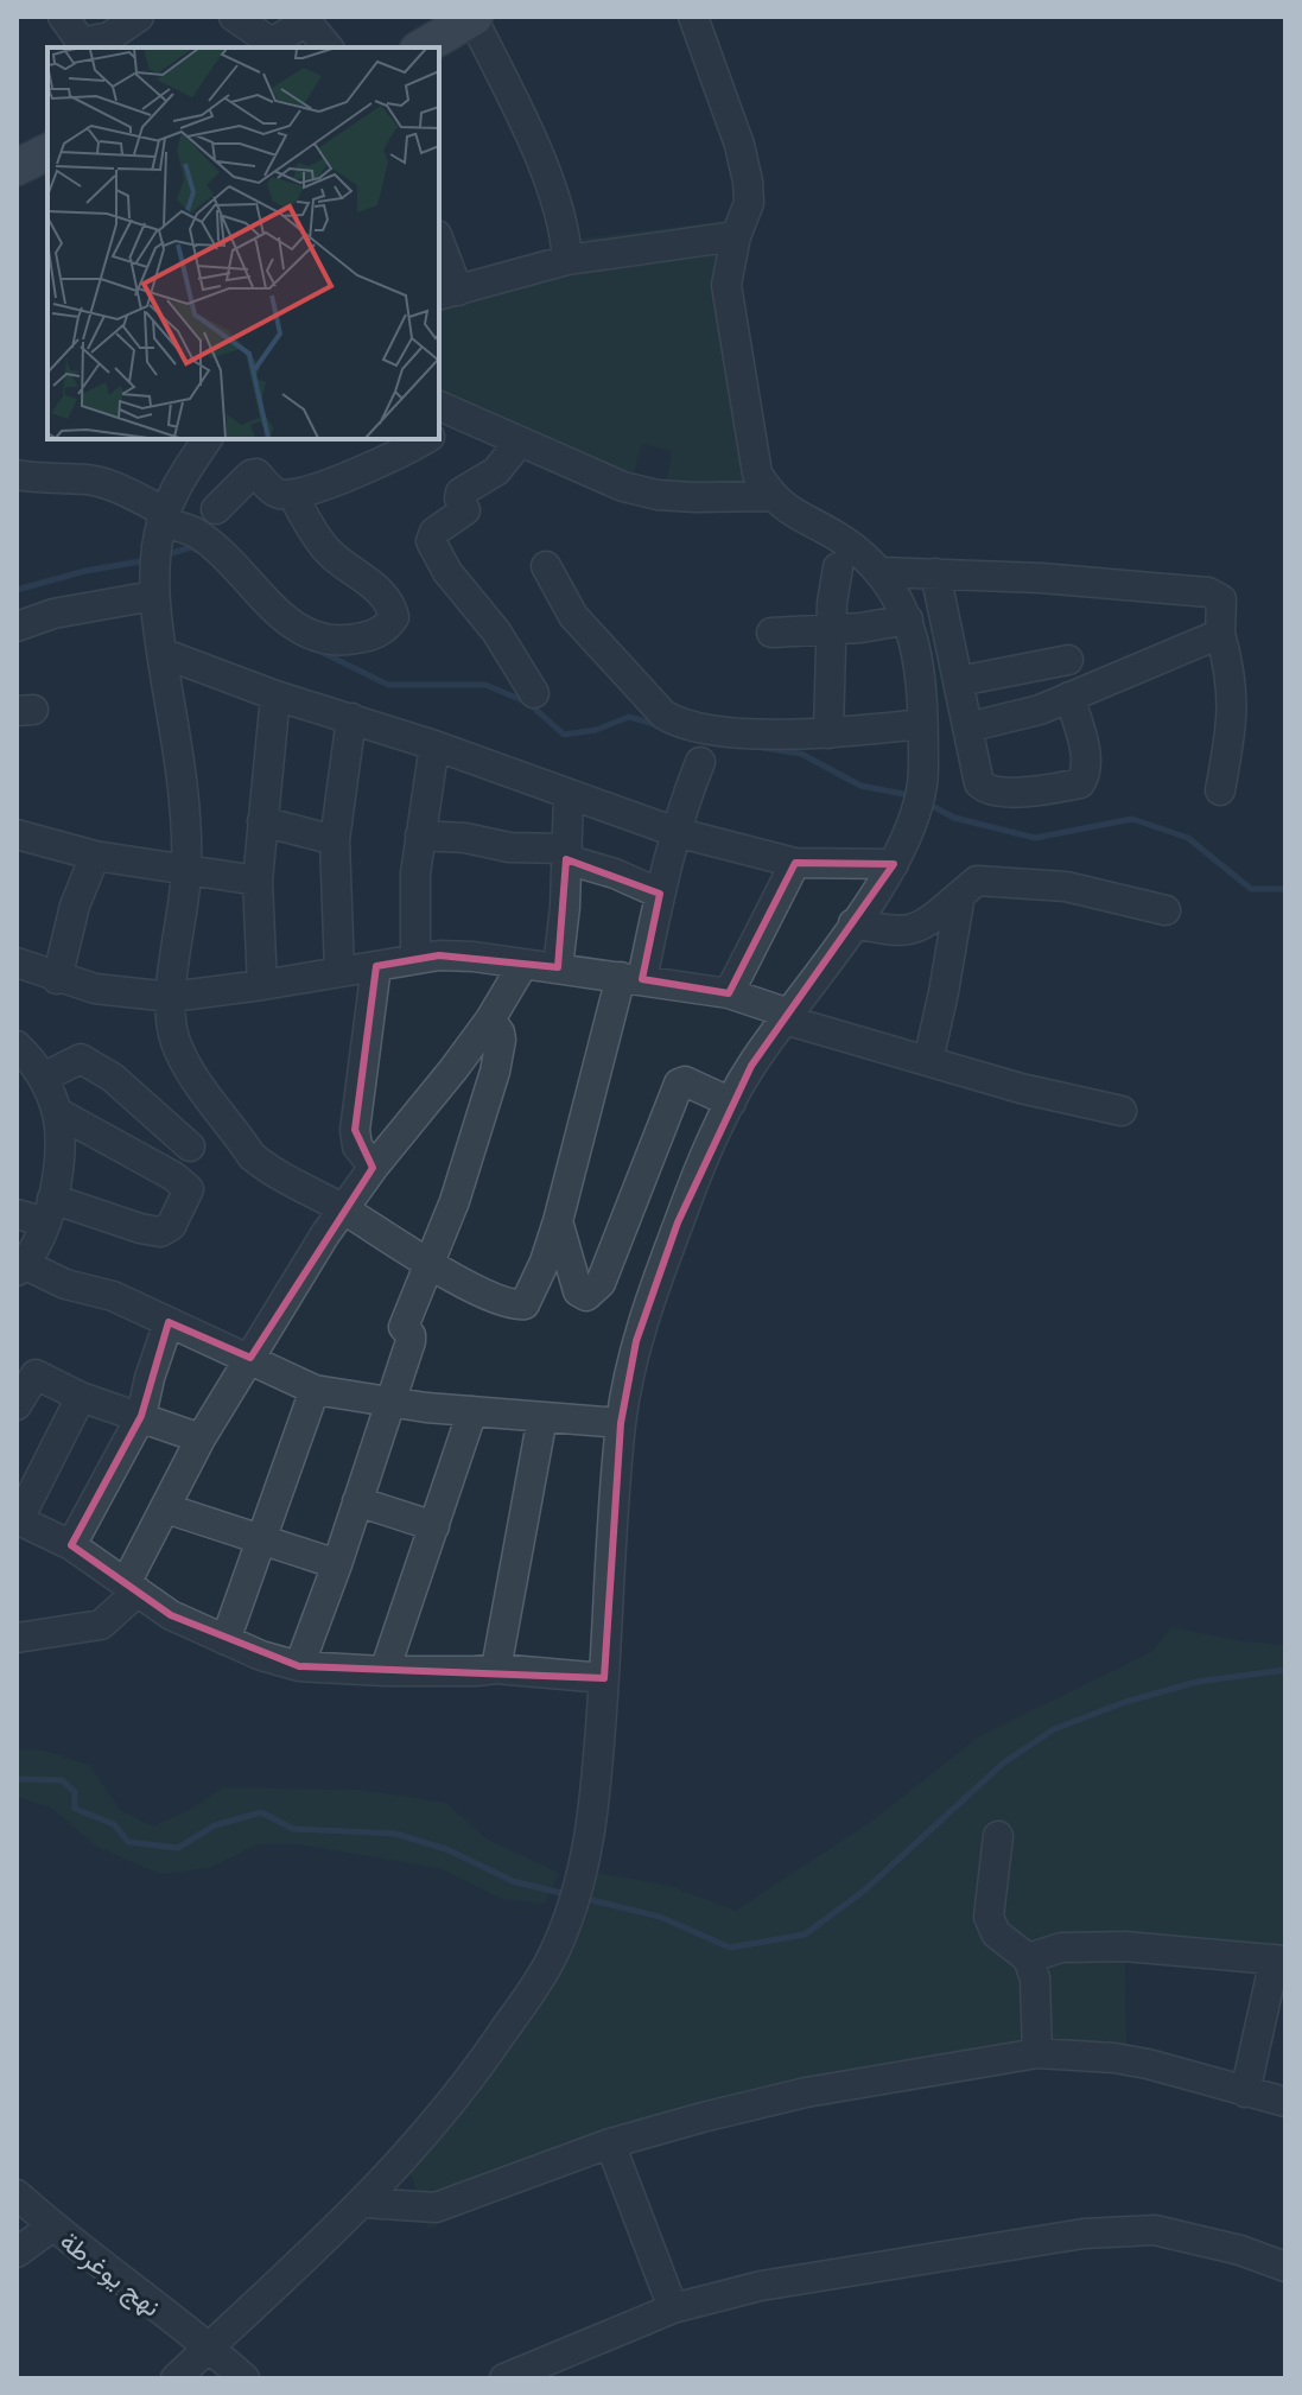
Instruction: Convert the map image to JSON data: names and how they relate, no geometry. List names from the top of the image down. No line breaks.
{"streets":{"street":["نهج يوغرطة"]}}
